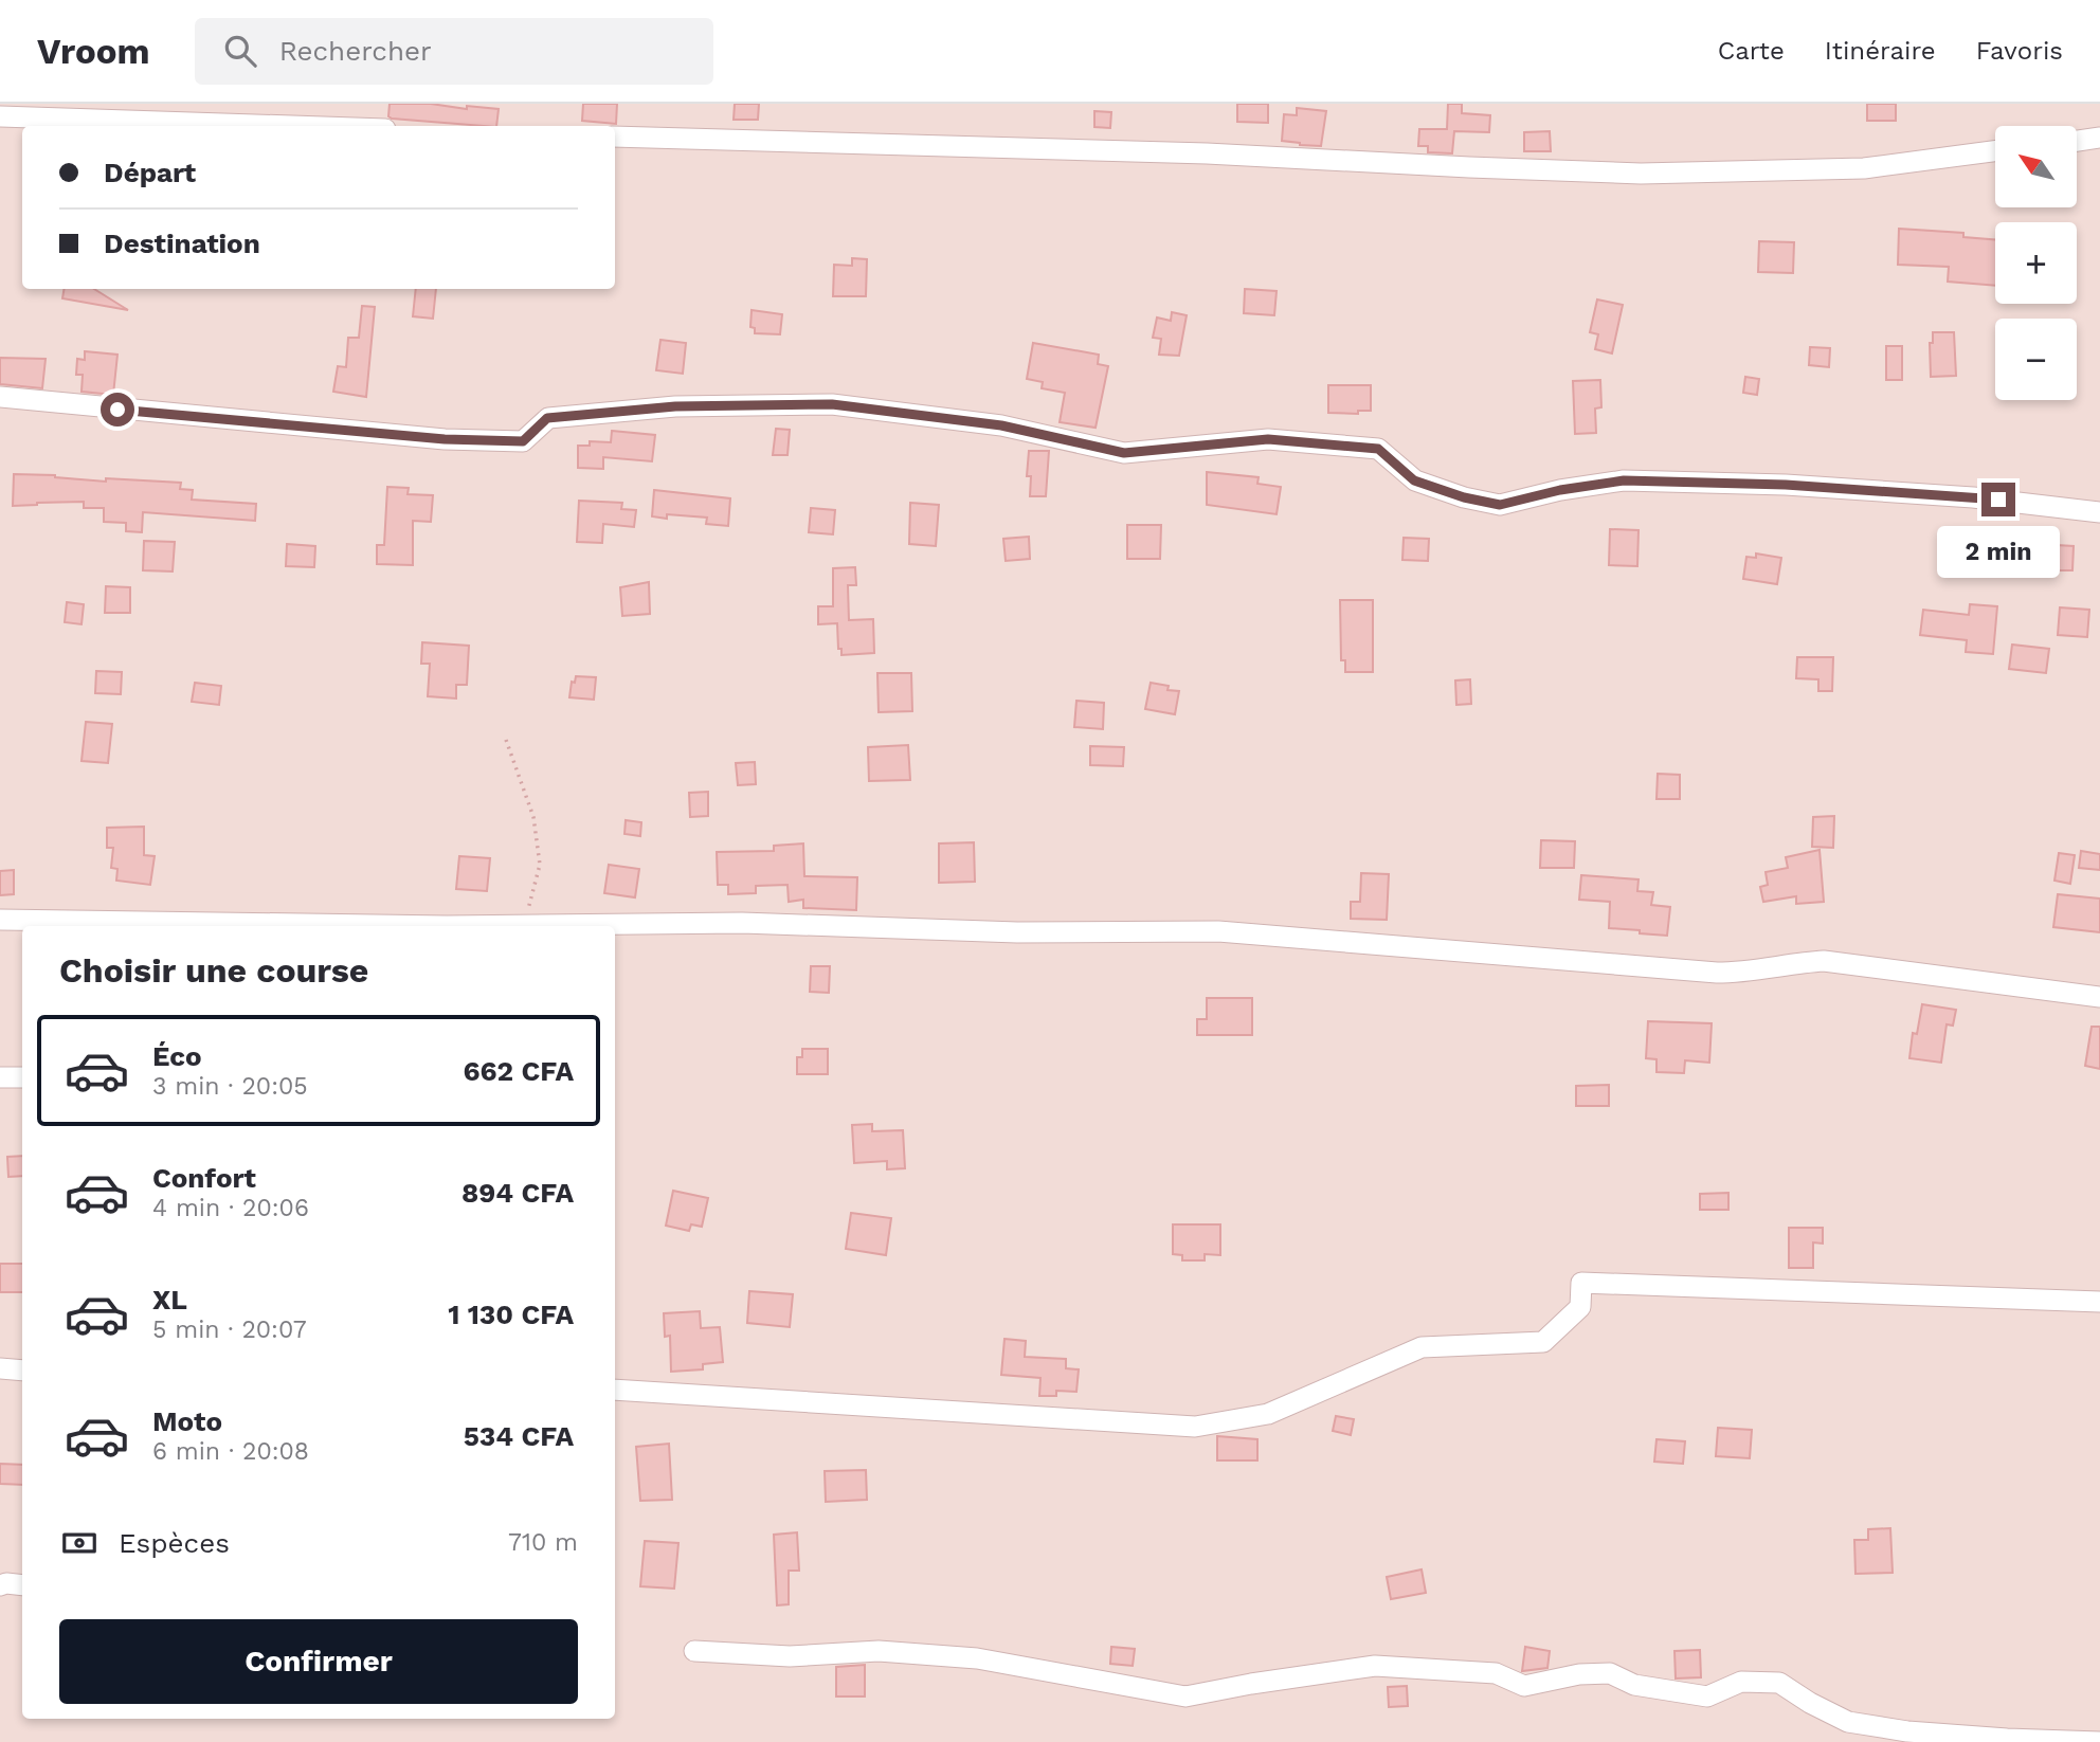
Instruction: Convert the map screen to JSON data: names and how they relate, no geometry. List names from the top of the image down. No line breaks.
{"north":"top left","page":{"header":"Vroom","search":"Rechercher","nav":["Carte","Itinéraire","Favoris"],"map_buttons":["+","−"],"banner":["Départ","Destination"],"bubble":"2 min","heading":"Choisir une course","list":[{"name":"Éco","note":"3 min · 20:05","value":"662 CFA"},{"name":"Confort","note":"4 min · 20:06","value":"894 CFA"},{"name":"XL","note":"5 min · 20:07","value":"1 130 CFA"},{"name":"Moto","note":"6 min · 20:08","value":"534 CFA"}],"pay":["Espèces","710 m"],"buttons":"Confirmer"}}
